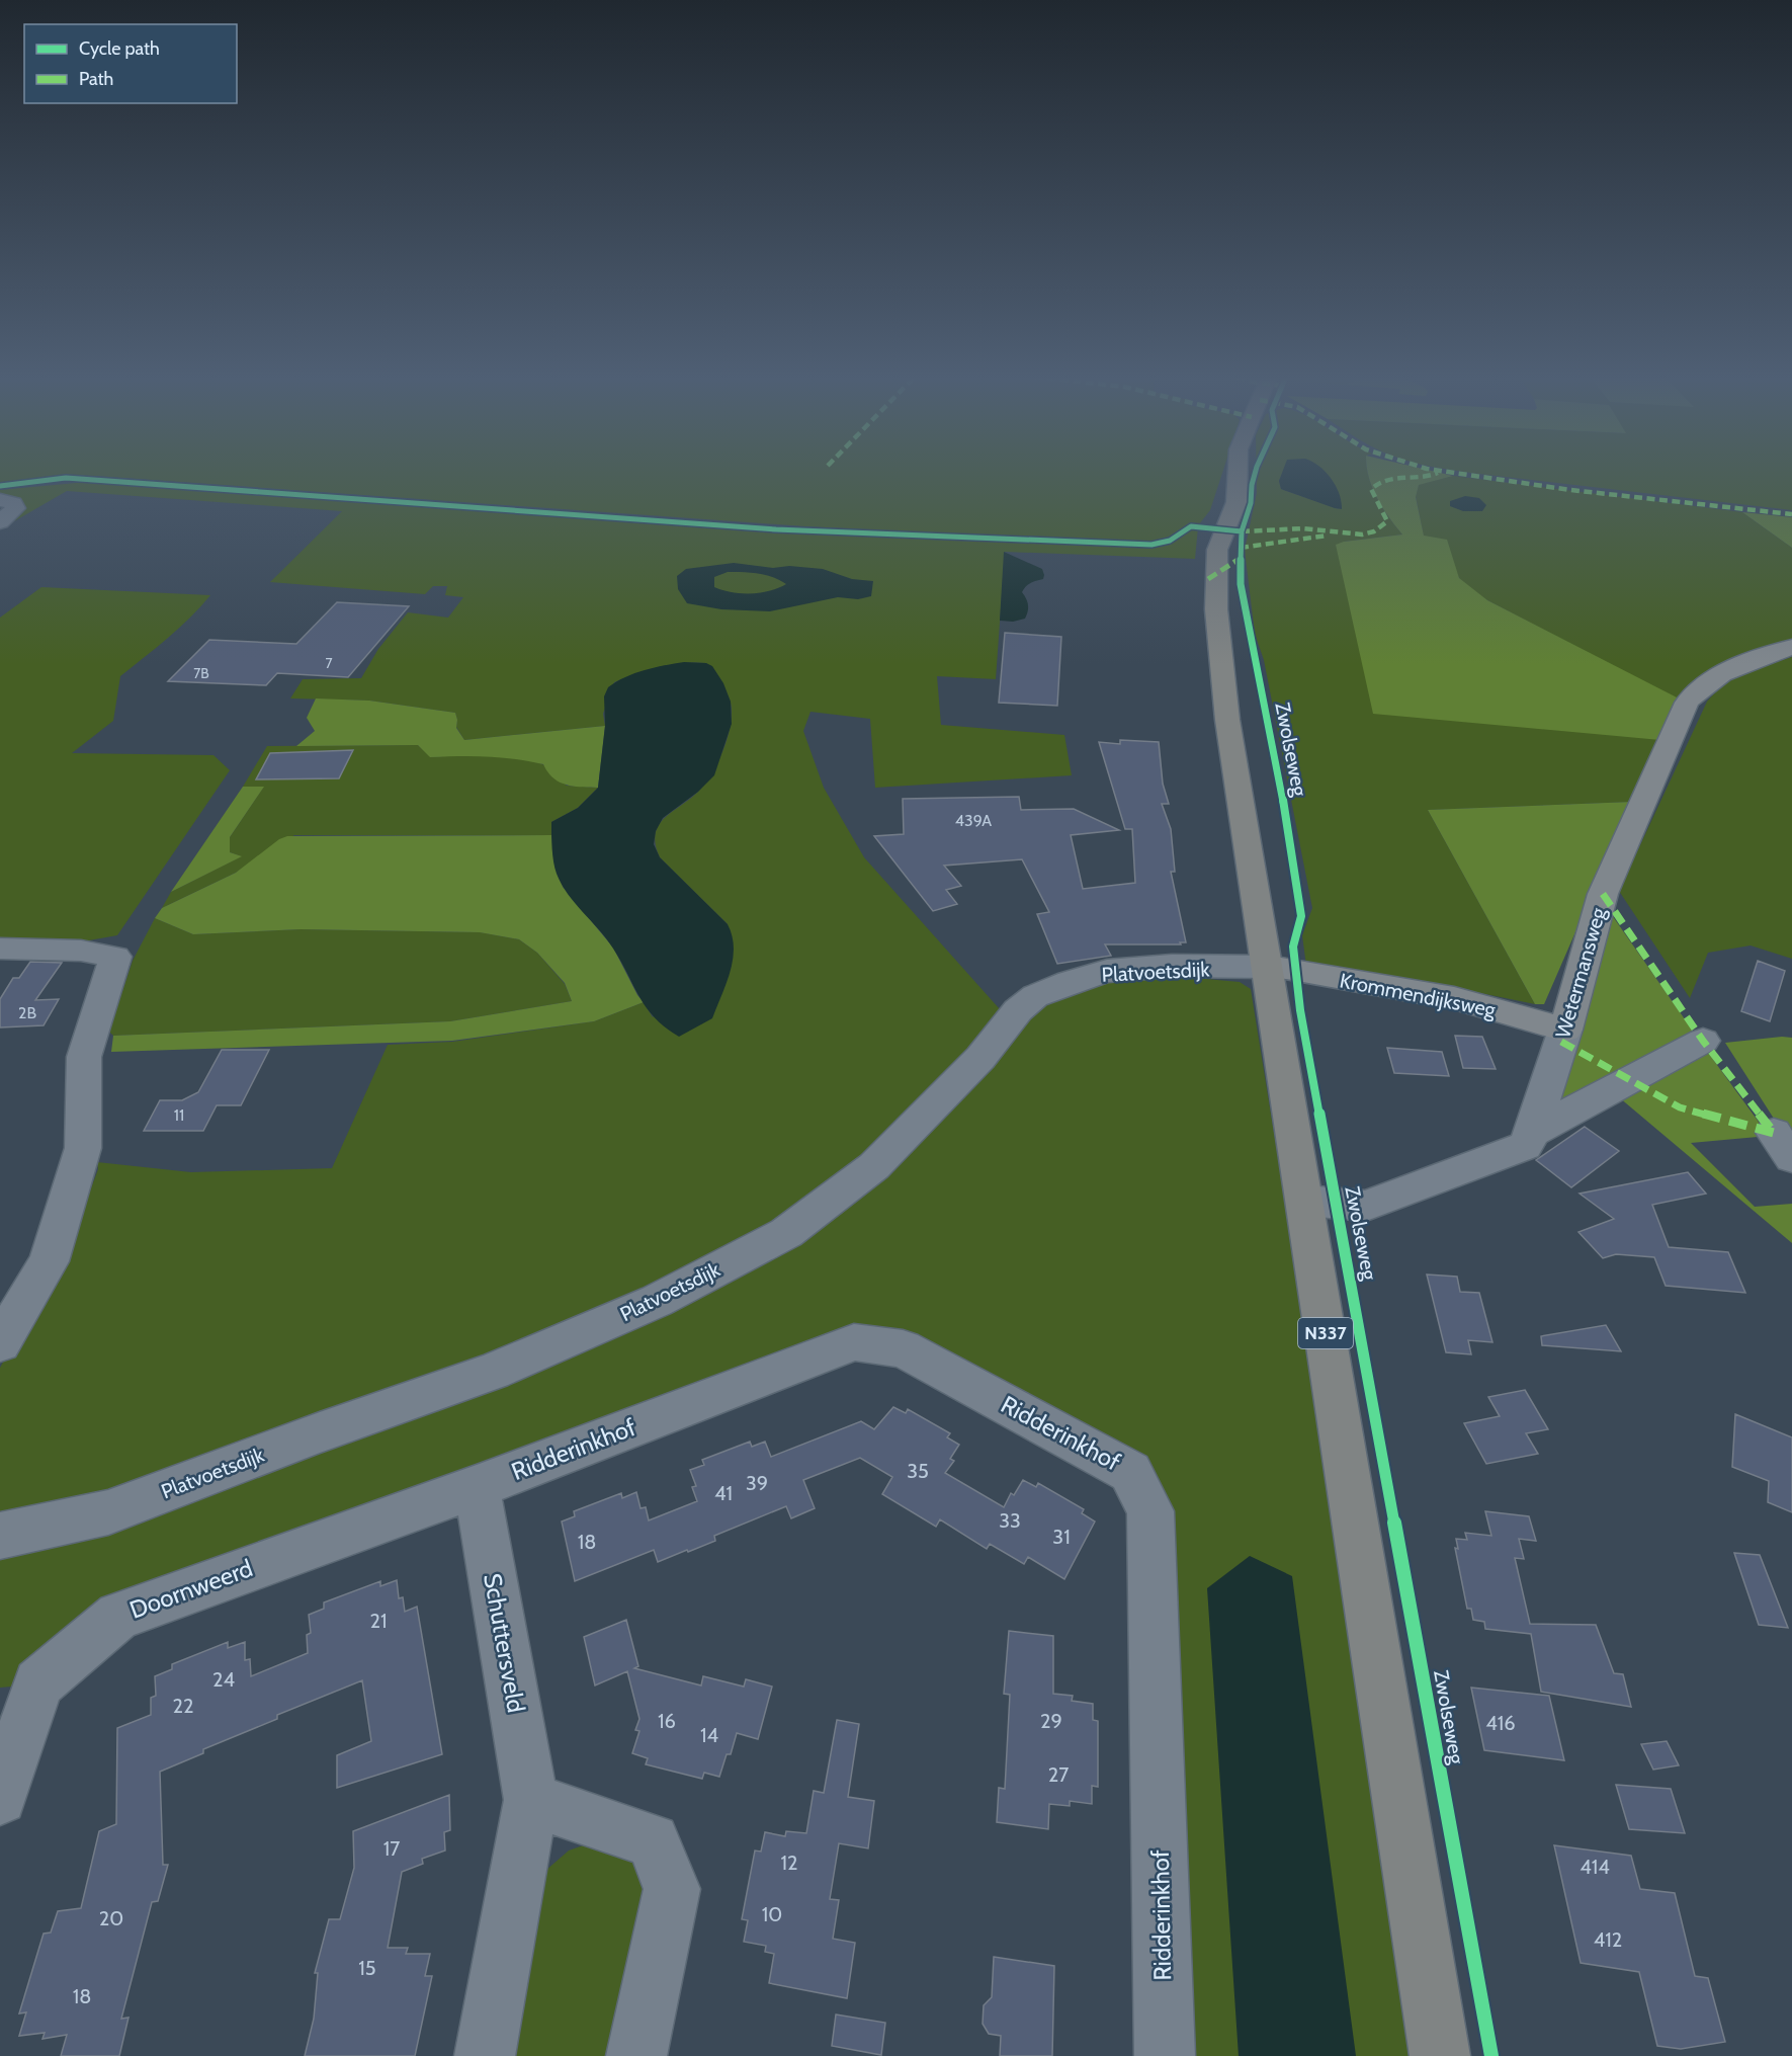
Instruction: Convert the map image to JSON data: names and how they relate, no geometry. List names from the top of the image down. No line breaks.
{"streets":{"main road":["N337"],"street":["Platvoetsdijk","Wetermansweg","Krommendijksweg","Ridderinkhof","Doornweerd","Schuttersveld"],"cycle path":["Zwolseweg"]},"crossings":[["Platvoetsdijk","Krommendijksweg"],["Platvoetsdijk","N337"],["Wetermansweg","Krommendijksweg"],["Krommendijksweg","N337"],["Ridderinkhof","Doornweerd"],["Ridderinkhof","Schuttersveld"],["Doornweerd","Schuttersveld"]],"house_numbers":["7","7B","439A","2B","11","35","39","41","33","31","18","21","24","22","16","29","416","14","27","17","12","414","10","20","412","15","18"],"legend":["Cycle path","Path"]}
